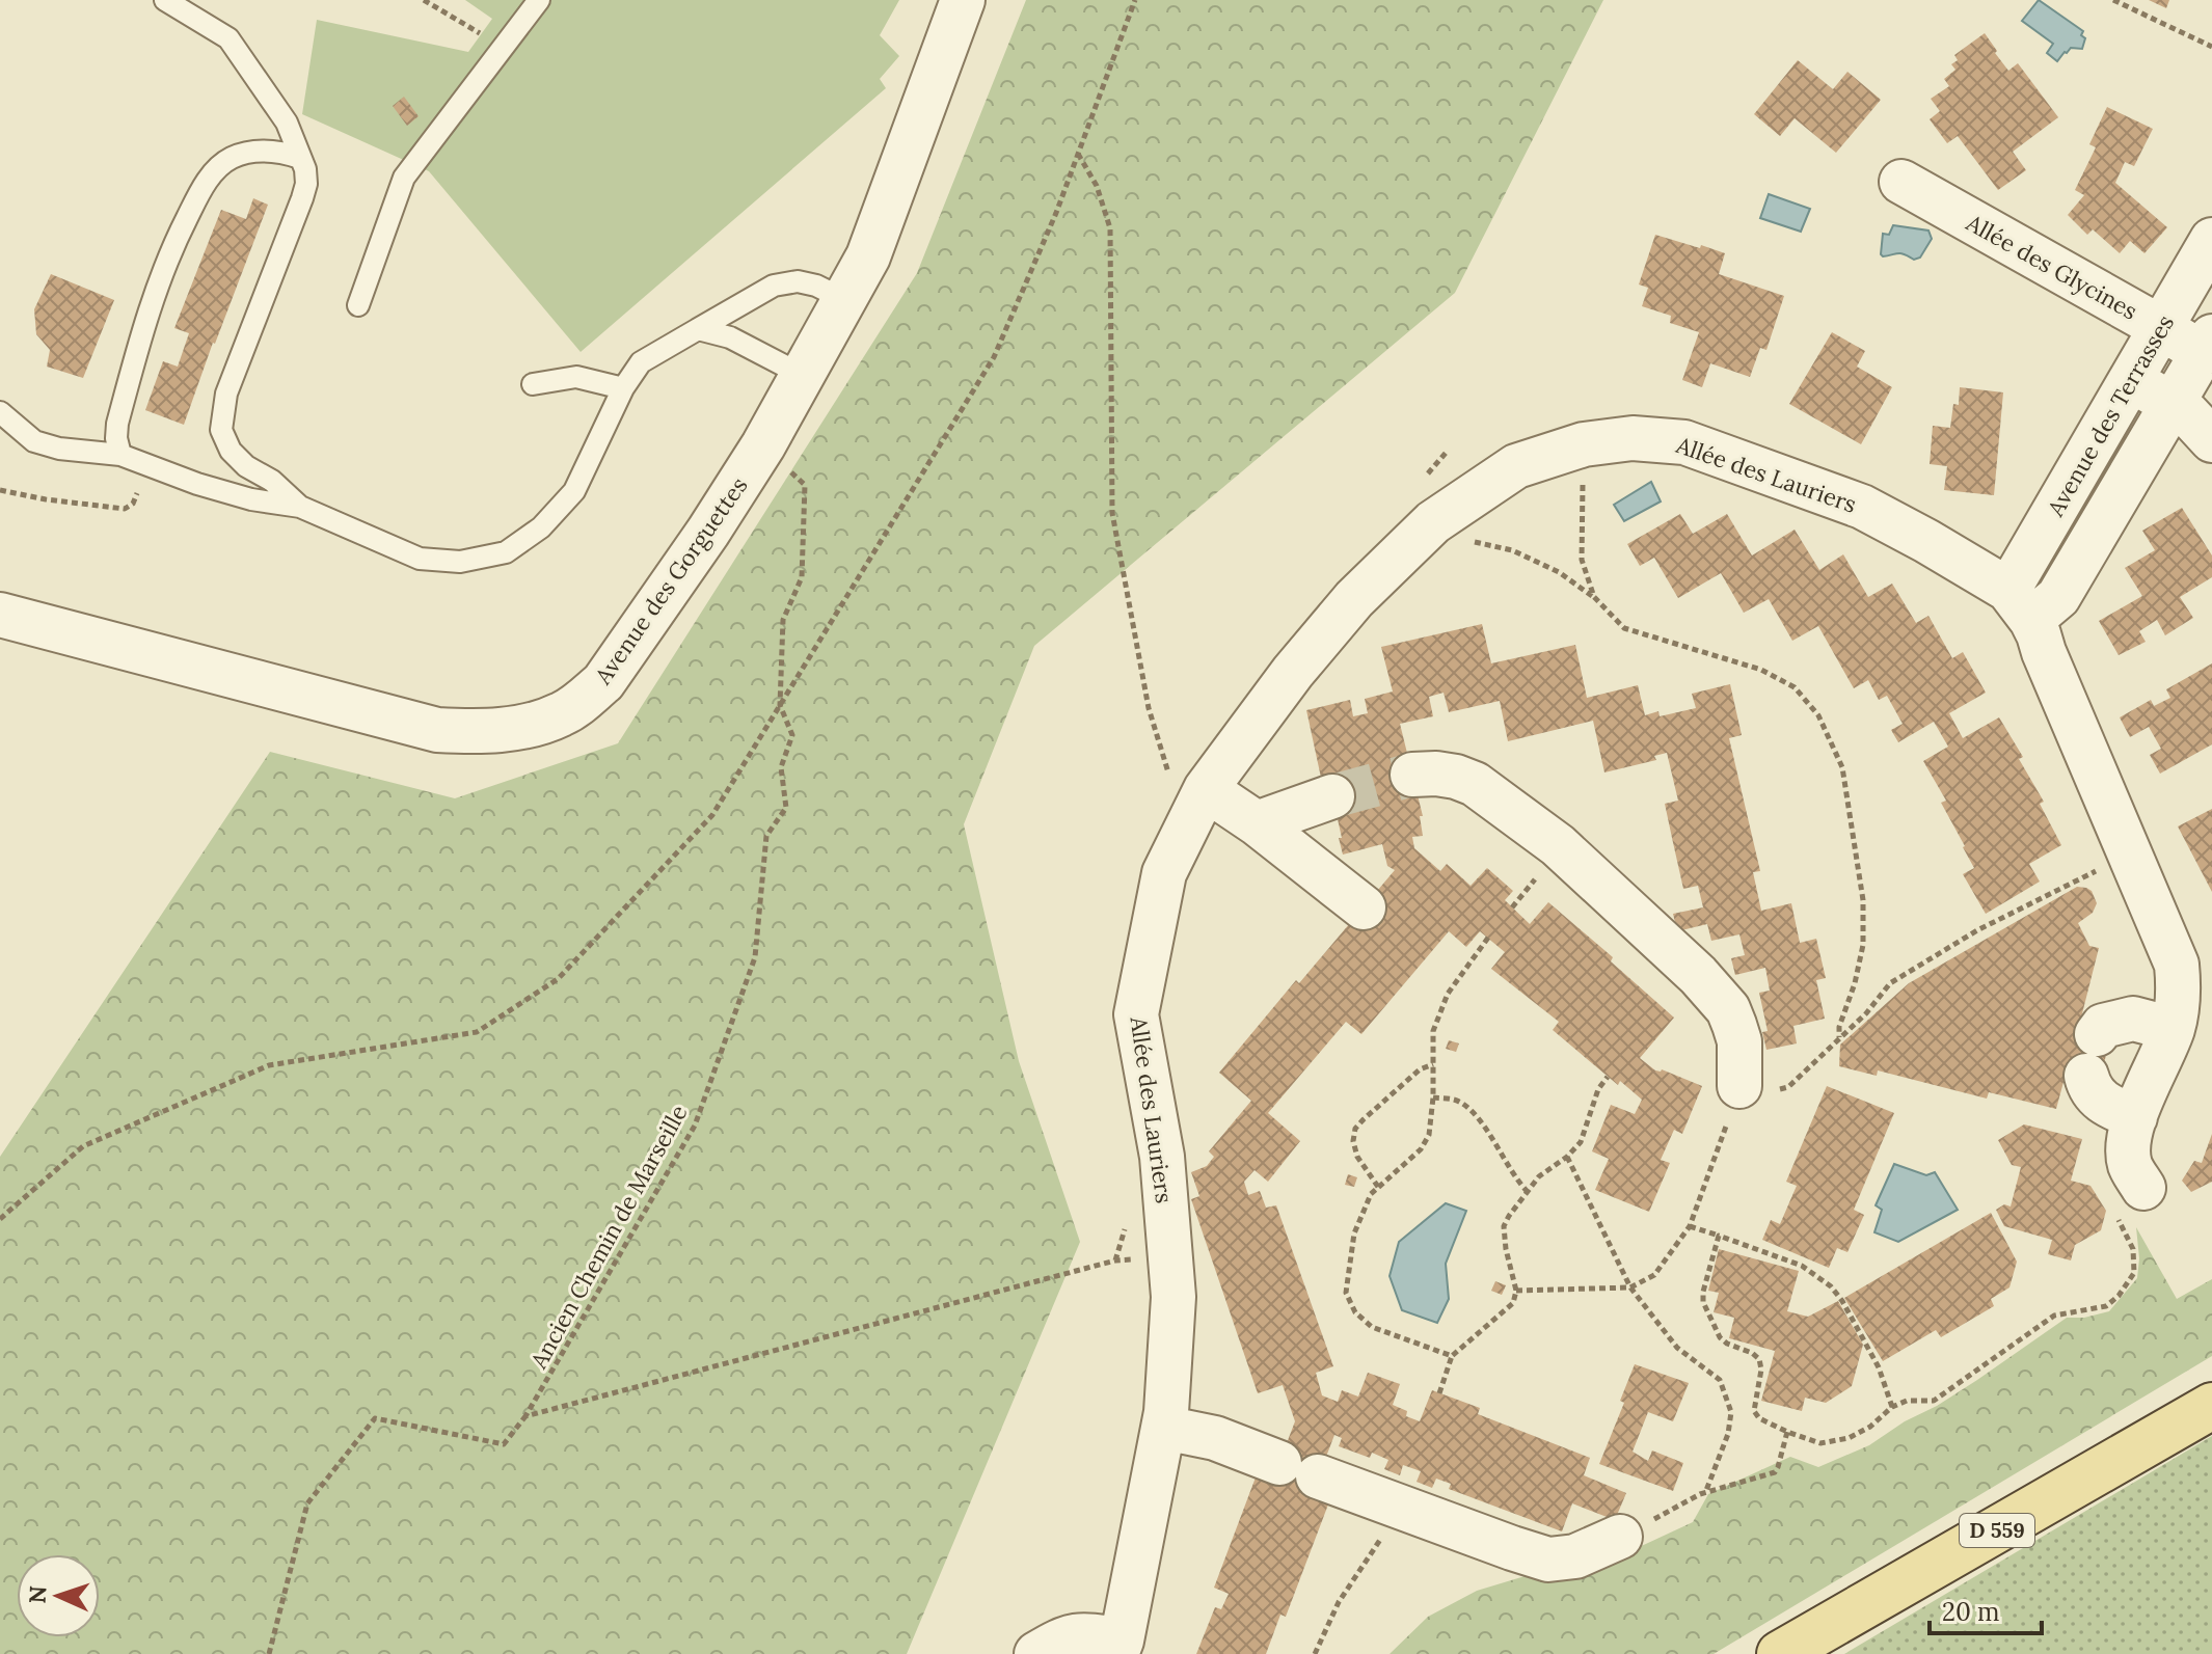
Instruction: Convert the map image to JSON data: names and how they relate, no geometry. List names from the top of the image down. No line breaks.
{"streets":{"main road":["D 559"],"street":["Allée des Glycines","Avenue des Terrasses","Allée des Lauriers","Avenue des Gorguettes"],"path":["Ancien Chemin de Marseille"]},"crossings":[["Allée des Glycines","Avenue des Terrasses"],["Avenue des Terrasses","Allée des Lauriers"],["Avenue des Gorguettes","Ancien Chemin de Marseille"]],"scale_bar":"20 m","north":"left"}
